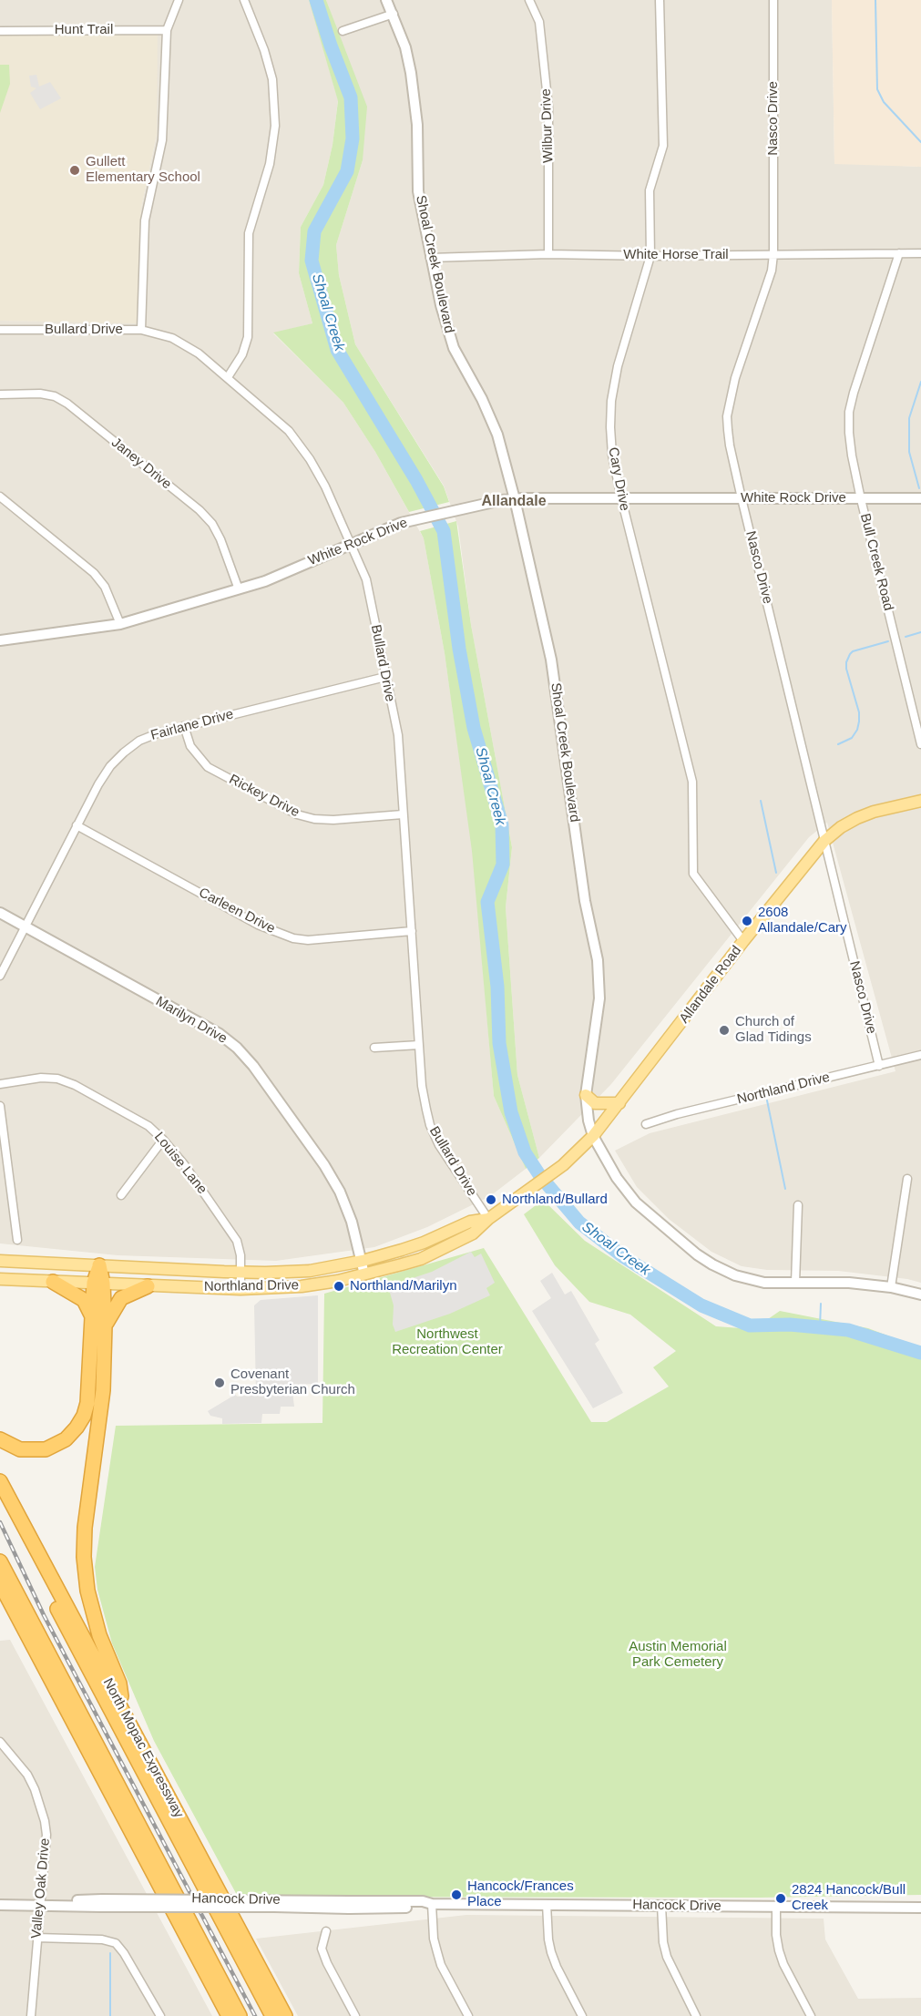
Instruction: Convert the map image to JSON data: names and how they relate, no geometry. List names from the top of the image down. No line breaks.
{"streets":{"highway":["North Mopac Expressway"],"main road":["Allandale Road","Northland Drive"],"street":["Hunt Trail","Nasco Drive","Wilbur Drive","White Horse Trail","Shoal Creek Boulevard","Bullard Drive","Janey Drive","Cary Drive","White Rock Drive","Bull Creek Road","Fairlane Drive","Rickey Drive","Carleen Drive","Marilyn Drive","Louise Lane","Valley Oak Drive","Hancock Drive"]},"crossings":[["Nasco Drive","White Horse Trail"],["Nasco Drive","White Rock Drive"],["Nasco Drive","Allandale Road"],["Nasco Drive","Northland Drive"],["Wilbur Drive","White Horse Trail"],["White Horse Trail","Shoal Creek Boulevard"],["White Horse Trail","Cary Drive"],["White Horse Trail","Bull Creek Road"],["Shoal Creek Boulevard","White Rock Drive"],["Shoal Creek Boulevard","Allandale Road"],["Shoal Creek Boulevard","Northland Drive"],["Bullard Drive","White Rock Drive"],["Bullard Drive","Fairlane Drive"],["Bullard Drive","Rickey Drive"],["Bullard Drive","Carleen Drive"],["Bullard Drive","Northland Drive"],["Janey Drive","White Rock Drive"],["Cary Drive","White Rock Drive"],["Cary Drive","Allandale Road"],["White Rock Drive","Bull Creek Road"],["Fairlane Drive","Rickey Drive"],["Fairlane Drive","Carleen Drive"],["Fairlane Drive","Marilyn Drive"],["Allandale Road","Northland Drive"],["Marilyn Drive","Northland Drive"],["Northland Drive","Louise Lane"],["Valley Oak Drive","Hancock Drive"]],"districts":["Allandale"],"water":["Shoal Creek"],"parks":["Northwest Recreation Center","Austin Memorial Park Cemetery"],"places":["Gullett Elementary School","2608 Allandale/Cary","Church of Glad Tidings","Northland/Bullard","Northland/Marilyn","Covenant Presbyterian Church","Hancock/Frances Place","2824 Hancock/Bull Creek"]}
